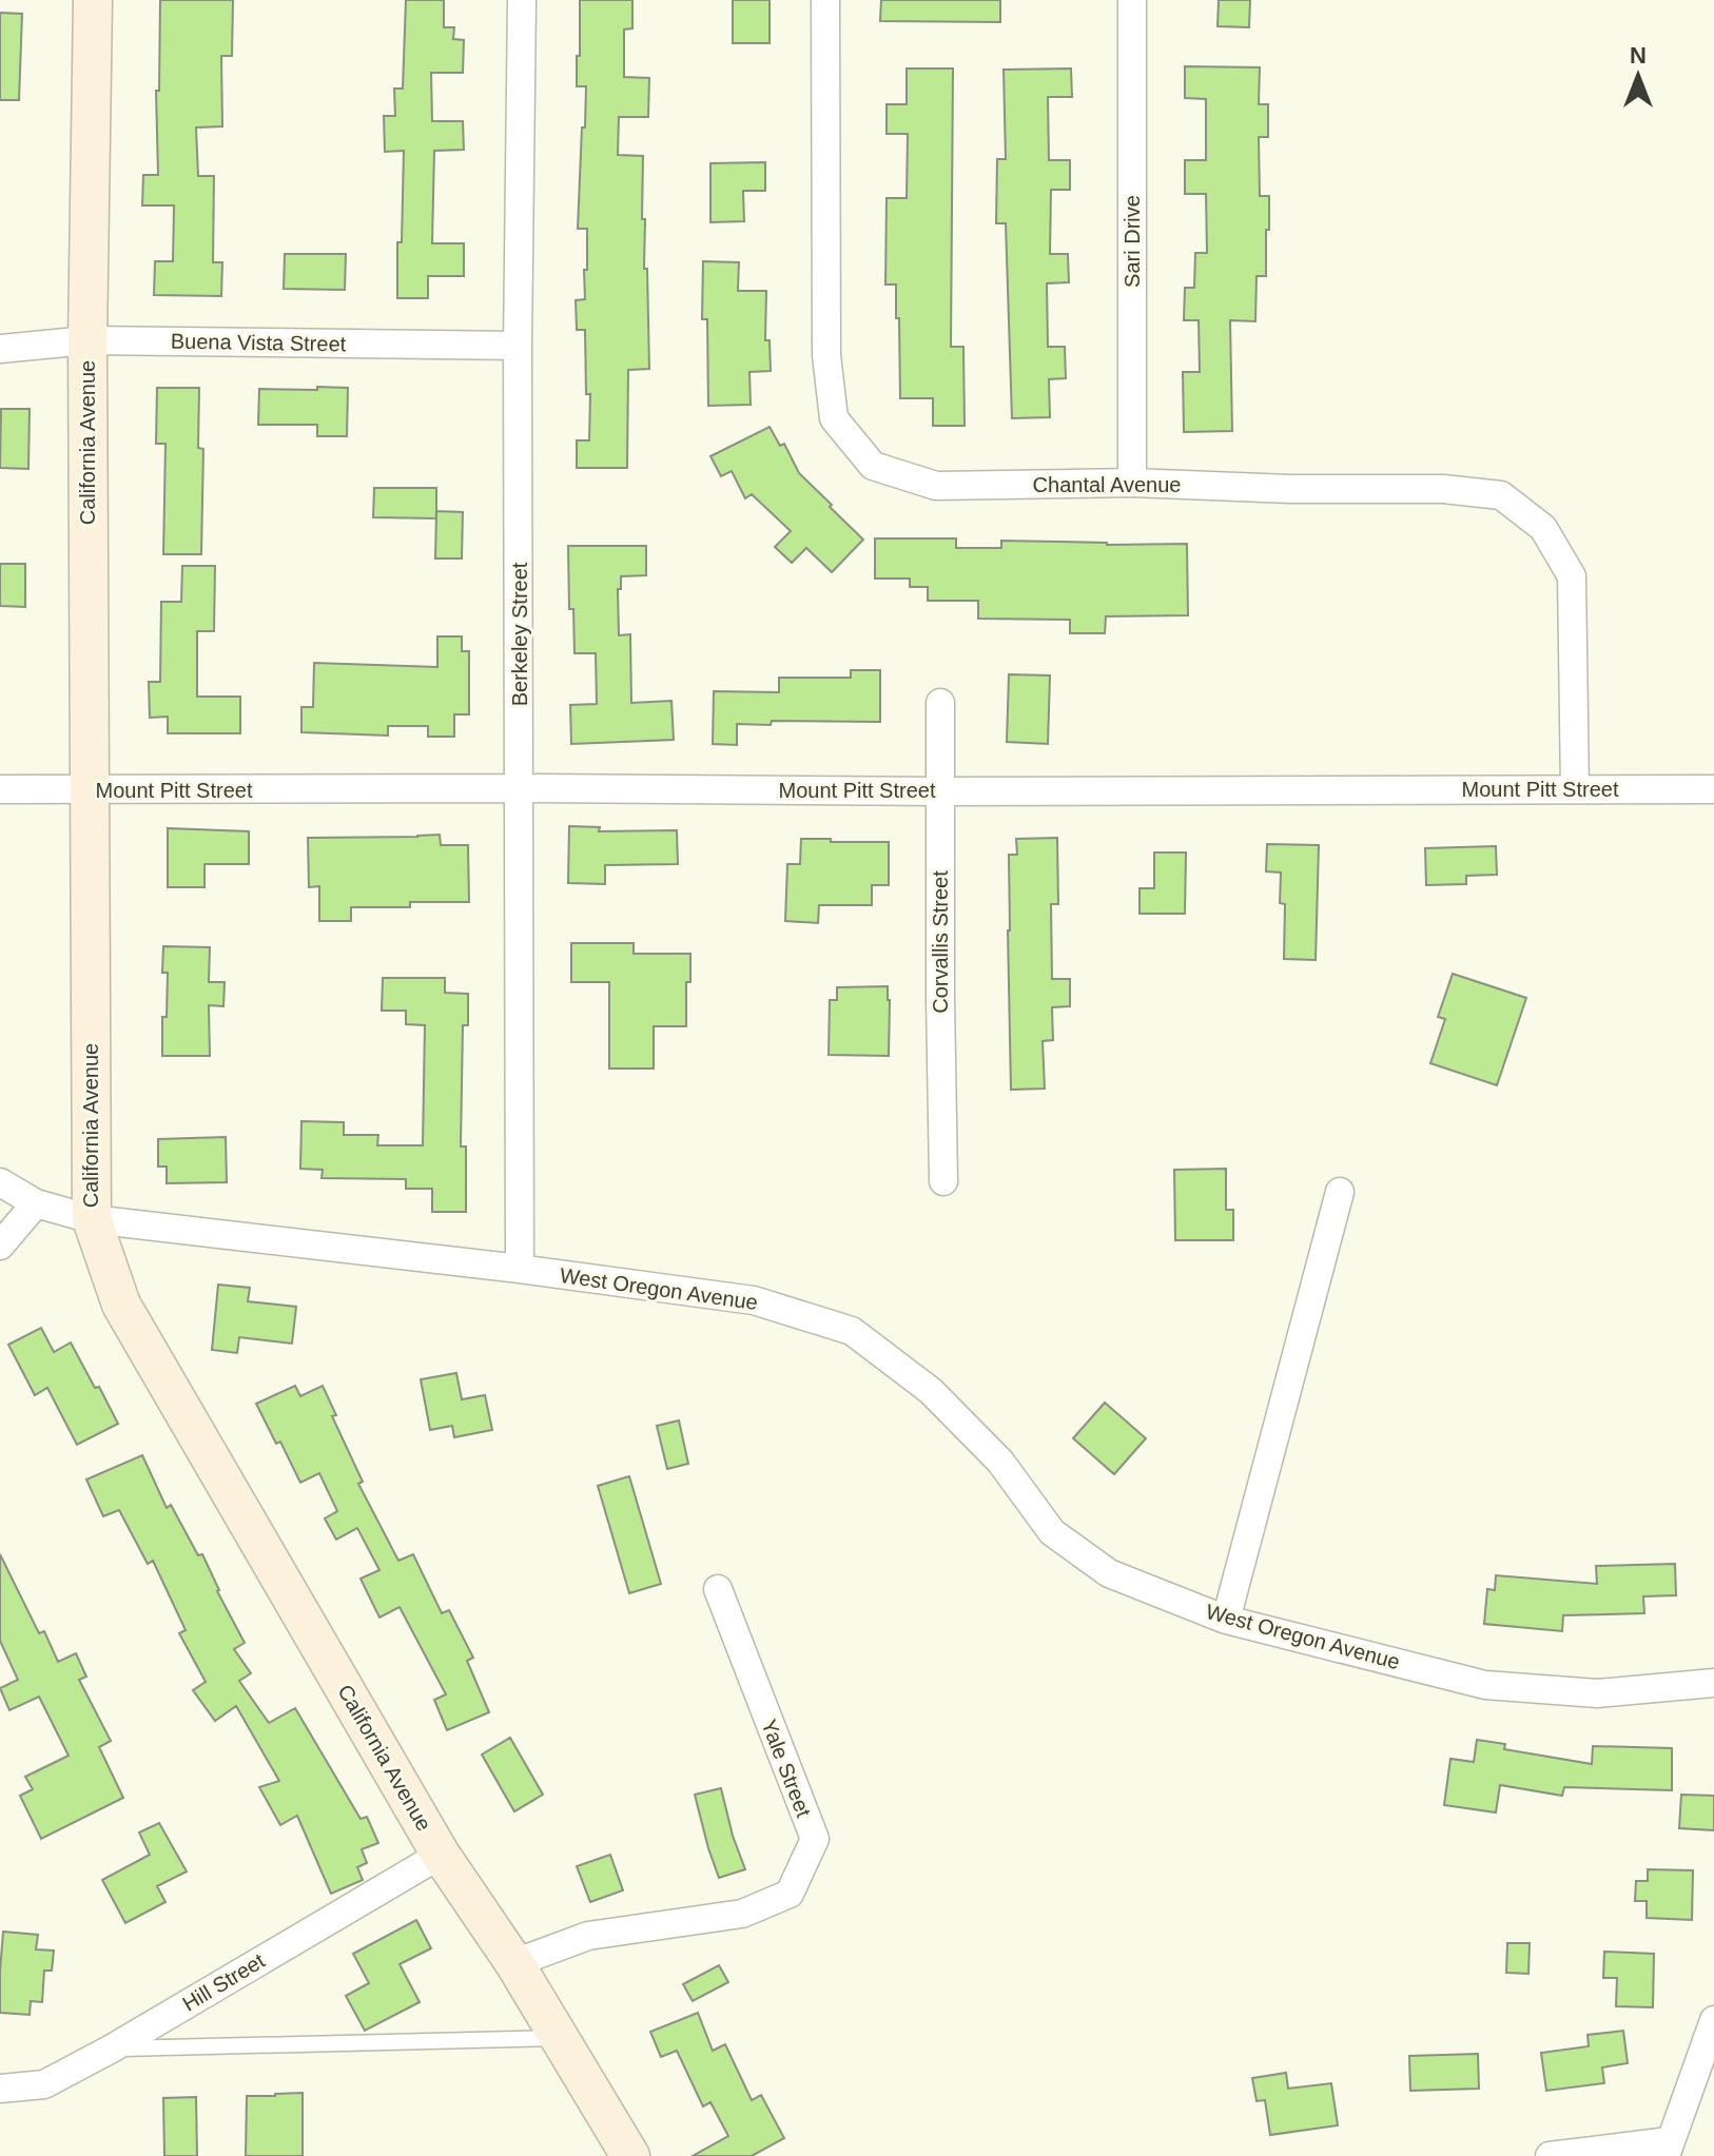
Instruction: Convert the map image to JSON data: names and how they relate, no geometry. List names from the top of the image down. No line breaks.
{"streets":{"street":["Sari Drive","Buena Vista Street","California Avenue","Chantal Avenue","Berkeley Street","Mount Pitt Street","Corvallis Street","West Oregon Avenue","Yale Street","Hill Street"]},"crossings":[["Sari Drive","Chantal Avenue"],["Buena Vista Street","California Avenue"],["Buena Vista Street","Berkeley Street"],["California Avenue","Mount Pitt Street"],["California Avenue","West Oregon Avenue"],["California Avenue","Yale Street"],["California Avenue","Hill Street"],["Chantal Avenue","Mount Pitt Street"],["Berkeley Street","Mount Pitt Street"],["Berkeley Street","West Oregon Avenue"],["Mount Pitt Street","Corvallis Street"]],"north":"top"}
